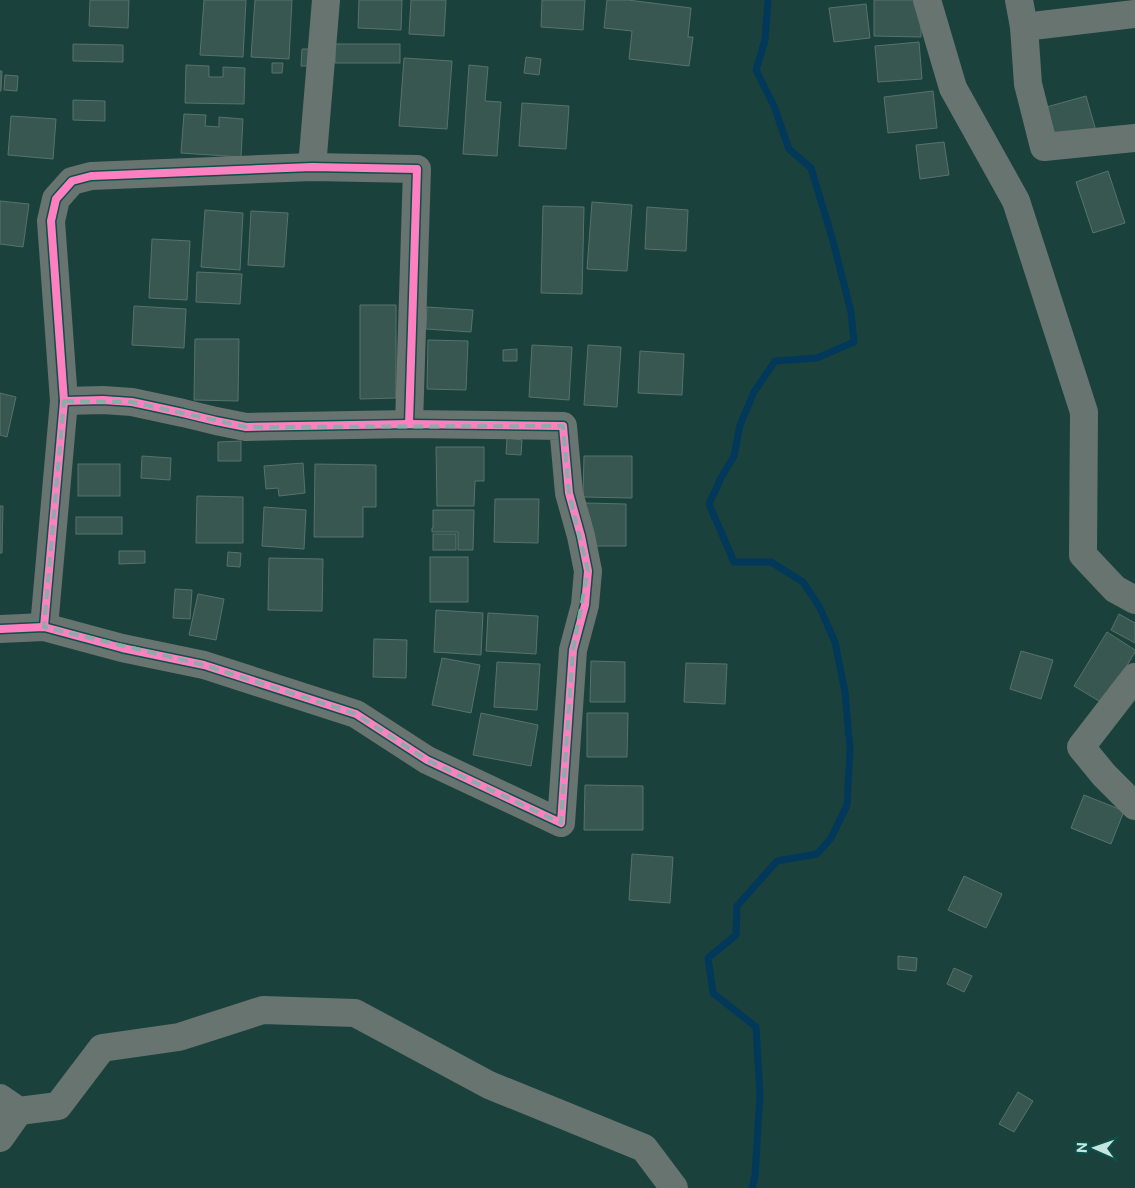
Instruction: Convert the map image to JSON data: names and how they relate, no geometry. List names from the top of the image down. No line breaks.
{"north":"left"}
